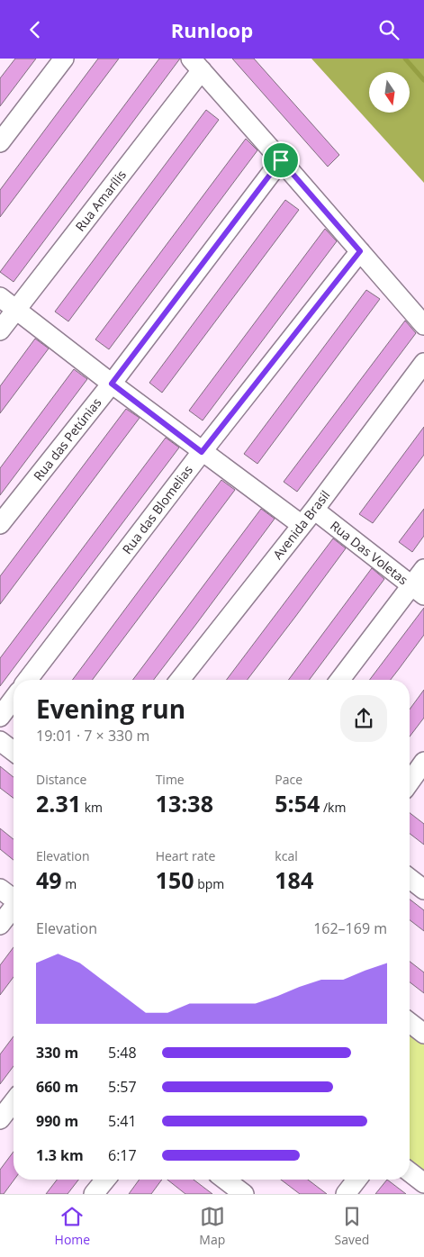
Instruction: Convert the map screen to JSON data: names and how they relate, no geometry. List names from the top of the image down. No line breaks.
{"streets":{"street":["Rua Amarílis","Rua das Petúnias","Rua das Blomelias","Avenida Brasil","Rua Das Voletas"]},"crossings":[["Avenida Brasil","Rua Das Voletas"]],"north":"bottom","page":{"header":"Runloop","heading":["Evening run","19:01 · 7 × 330 m"],"stats":[["Distance","2.31 km"],["Time","13:38"],["Pace","5:54 /km"],["Elevation","49 m"],["Heart rate","150 bpm"],["kcal","184"]],"chart":["Elevation","162–169 m"],"list":[{"name":"330 m","note":"5:48"},{"name":"660 m","note":"5:57"},{"name":"990 m","note":"5:41"},{"name":"1.3 km","note":"6:17"}],"tabs":["Home","Map","Saved"]}}
